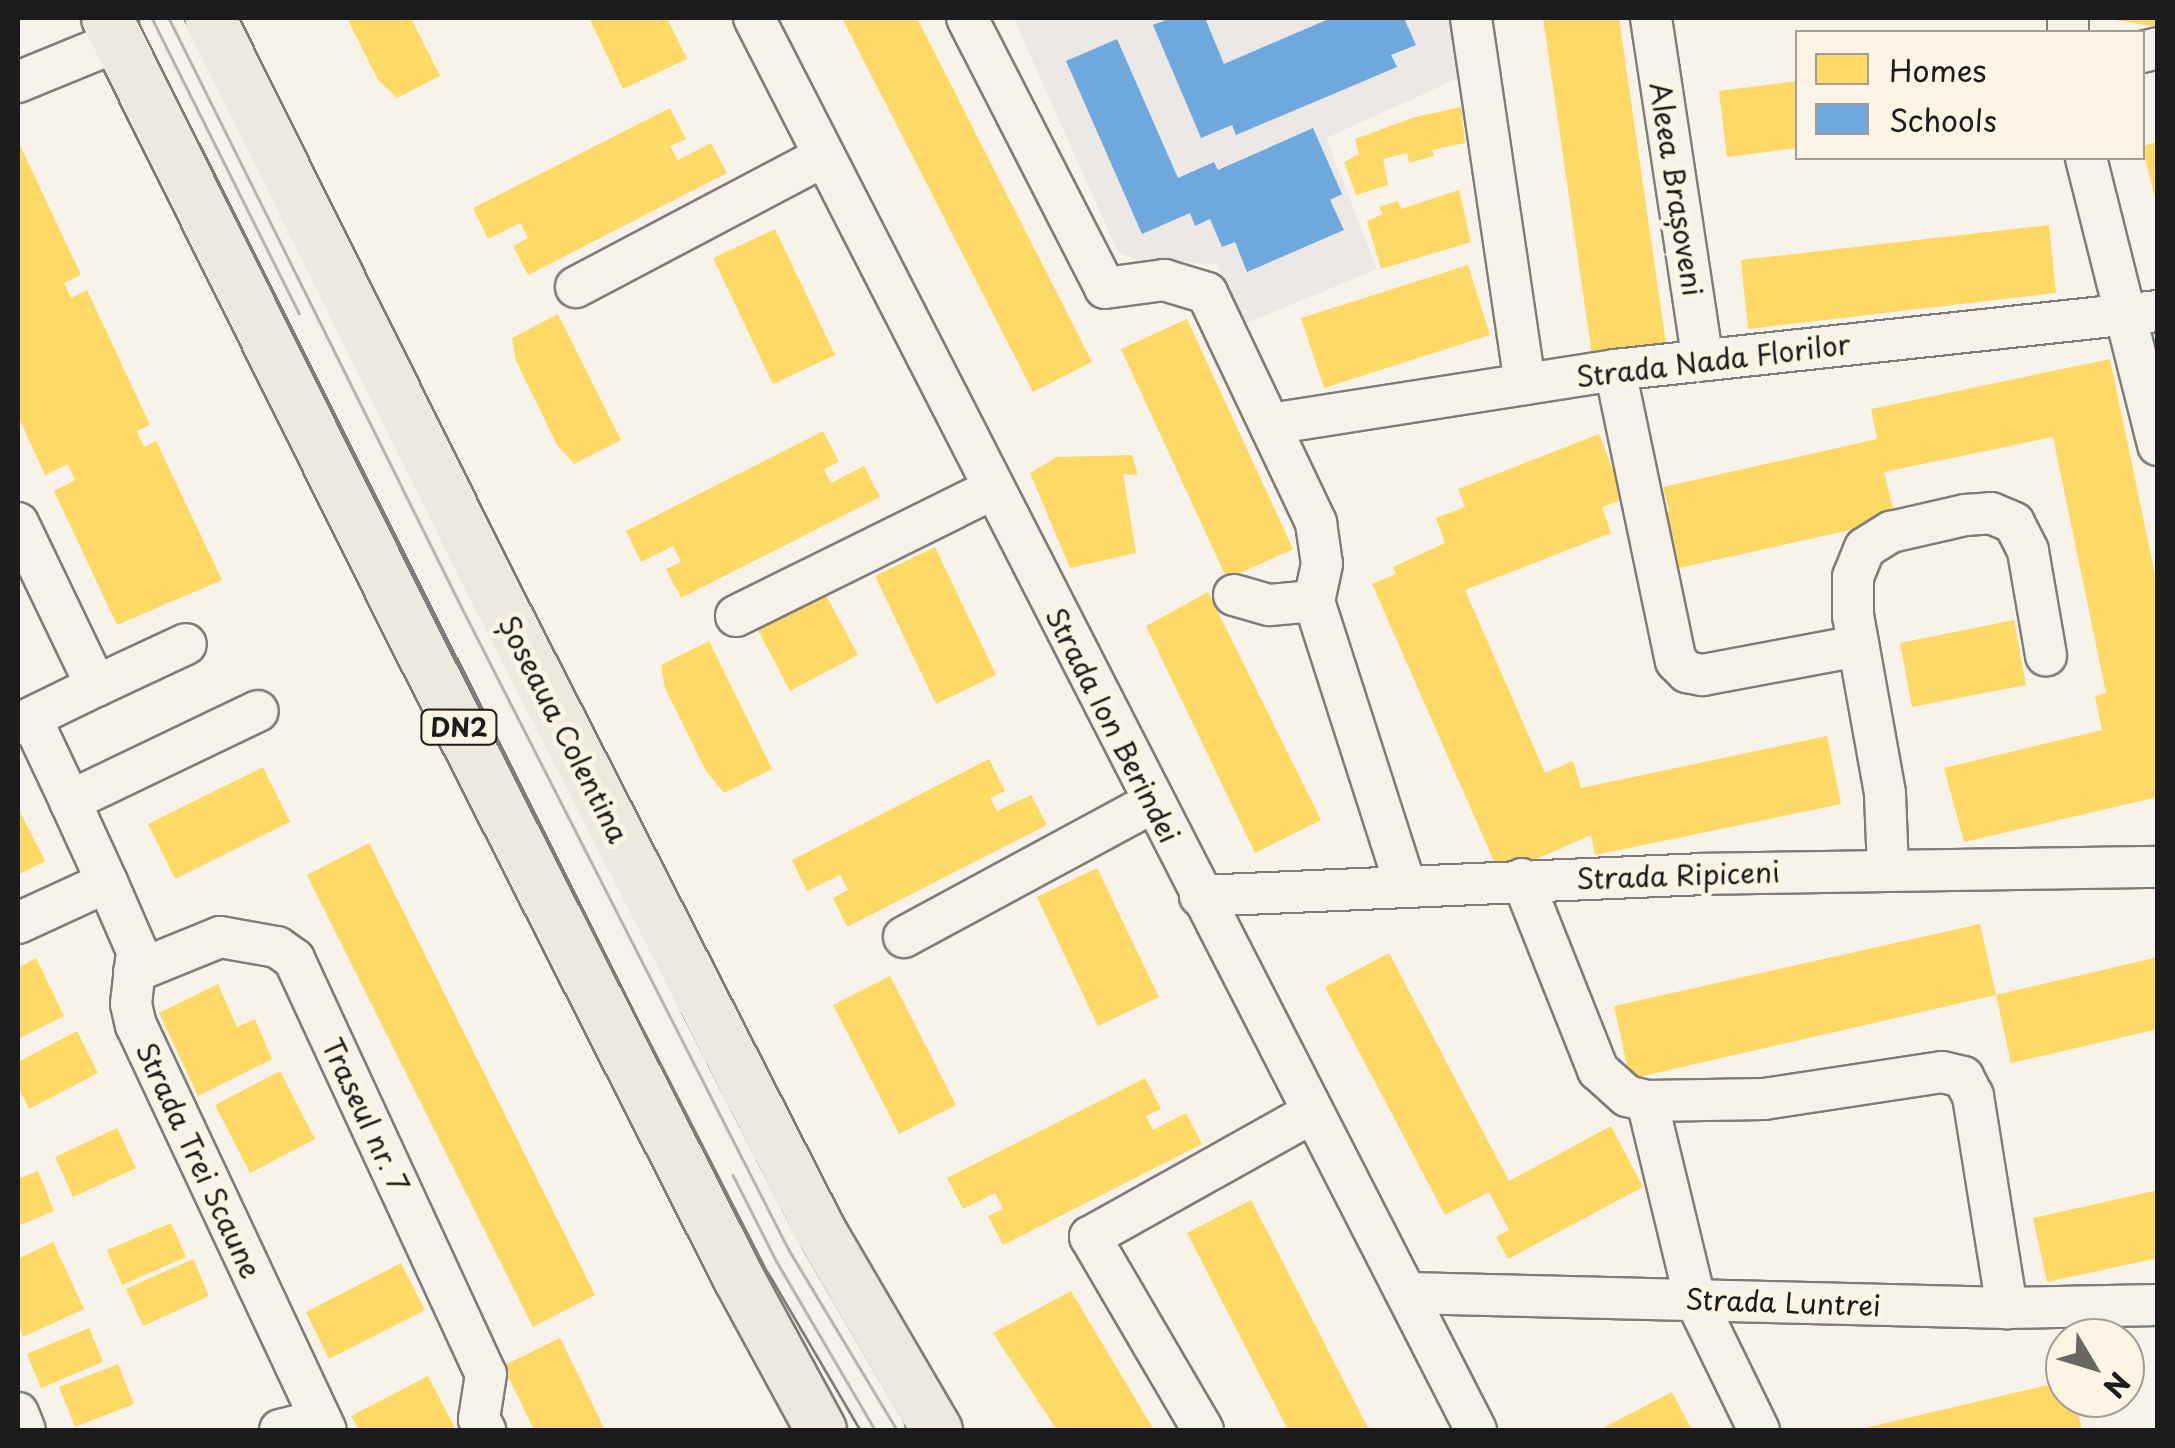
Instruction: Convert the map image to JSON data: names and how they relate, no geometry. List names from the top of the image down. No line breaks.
{"streets":{"main road":["DN2","Șoseaua Colentina"],"street":["Aleea Brașoveni","Strada Nada Florilor","Strada Ion Berindei","Strada Ripiceni","Traseul nr. 7","Strada Trei Scaune","Strada Luntrei"]},"crossings":[["Aleea Brașoveni","Strada Nada Florilor"],["Strada Ion Berindei","Strada Ripiceni"],["Strada Ion Berindei","Strada Luntrei"],["Traseul nr. 7","Strada Trei Scaune"]],"legend":["Homes","Schools"],"north":"bottom right"}
